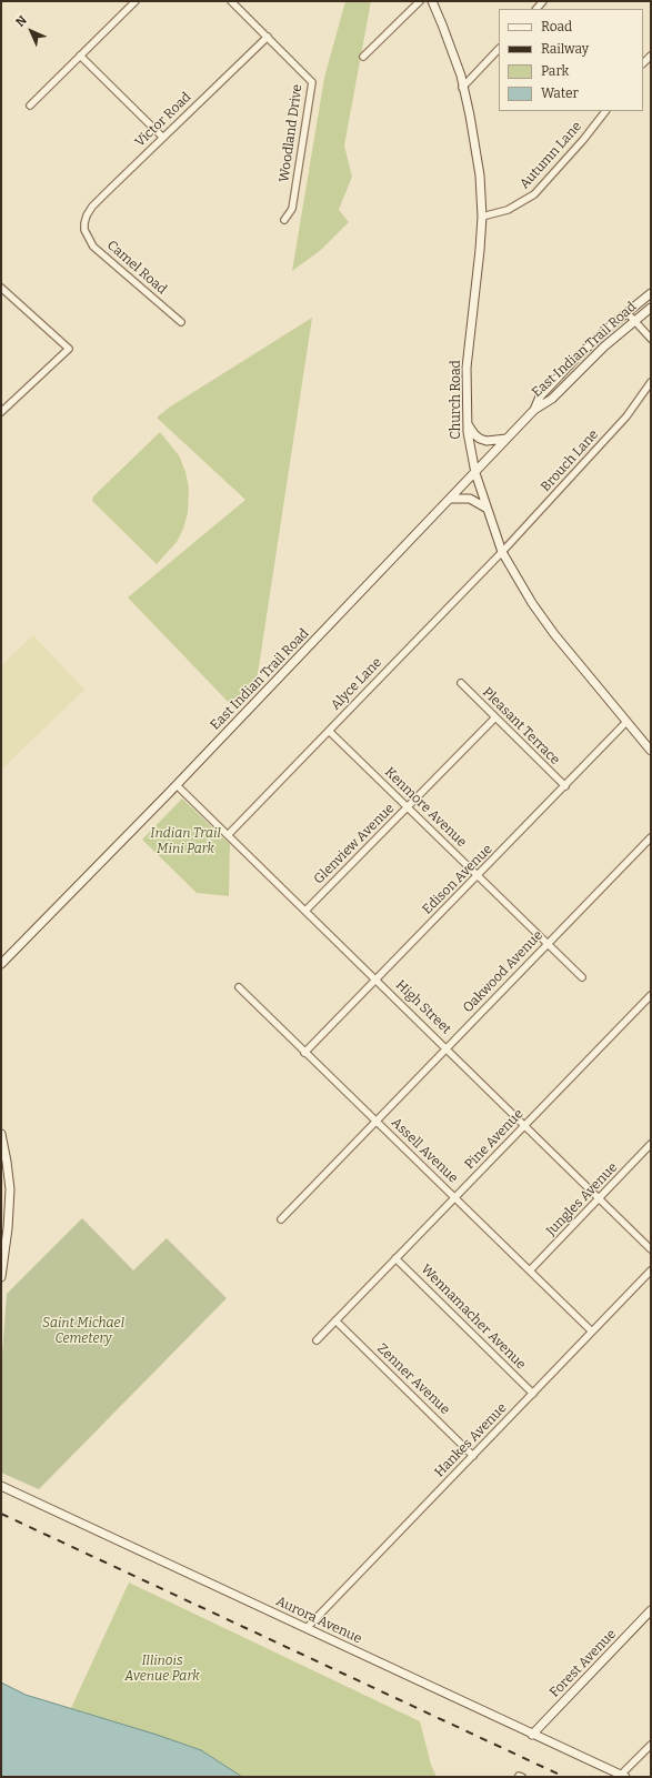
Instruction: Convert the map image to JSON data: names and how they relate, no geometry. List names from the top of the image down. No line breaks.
{"streets":{"main road":["East Indian Trail Road","Church Road","Aurora Avenue","Forest Avenue"],"street":["Victor Road","Woodland Drive","Autumn Lane","Camel Road","Brouch Lane","Alyce Lane","Pleasant Terrace","Kenmore Avenue","Glenview Avenue","Edison Avenue","Oakwood Avenue","High Street","Pine Avenue","Assell Avenue","Jungles Avenue","Wennamacher Avenue","Zenner Avenue","Hankes Avenue"]},"crossings":[["Victor Road","Woodland Drive"],["Victor Road","Camel Road"],["Autumn Lane","Church Road"],["East Indian Trail Road","Church Road"],["East Indian Trail Road","High Street"],["Church Road","Brouch Lane"],["Church Road","Alyce Lane"],["Church Road","Edison Avenue"],["Brouch Lane","Alyce Lane"],["Alyce Lane","Kenmore Avenue"],["Alyce Lane","High Street"],["Pleasant Terrace","Glenview Avenue"],["Pleasant Terrace","Edison Avenue"],["Kenmore Avenue","Glenview Avenue"],["Kenmore Avenue","Edison Avenue"],["Kenmore Avenue","Oakwood Avenue"],["Glenview Avenue","High Street"],["Edison Avenue","High Street"],["Edison Avenue","Assell Avenue"],["Oakwood Avenue","High Street"],["Oakwood Avenue","Assell Avenue"],["High Street","Pine Avenue"],["High Street","Jungles Avenue"],["Pine Avenue","Assell Avenue"],["Pine Avenue","Wennamacher Avenue"],["Pine Avenue","Zenner Avenue"],["Assell Avenue","Jungles Avenue"],["Assell Avenue","Hankes Avenue"],["Wennamacher Avenue","Hankes Avenue"],["Zenner Avenue","Hankes Avenue"],["Hankes Avenue","Aurora Avenue"],["Aurora Avenue","Forest Avenue"]],"parks":["Indian Trail Mini Park","Saint Michael Cemetery","Illinois Avenue Park"],"legend":["Road","Railway","Park","Water"],"north":"top left"}
